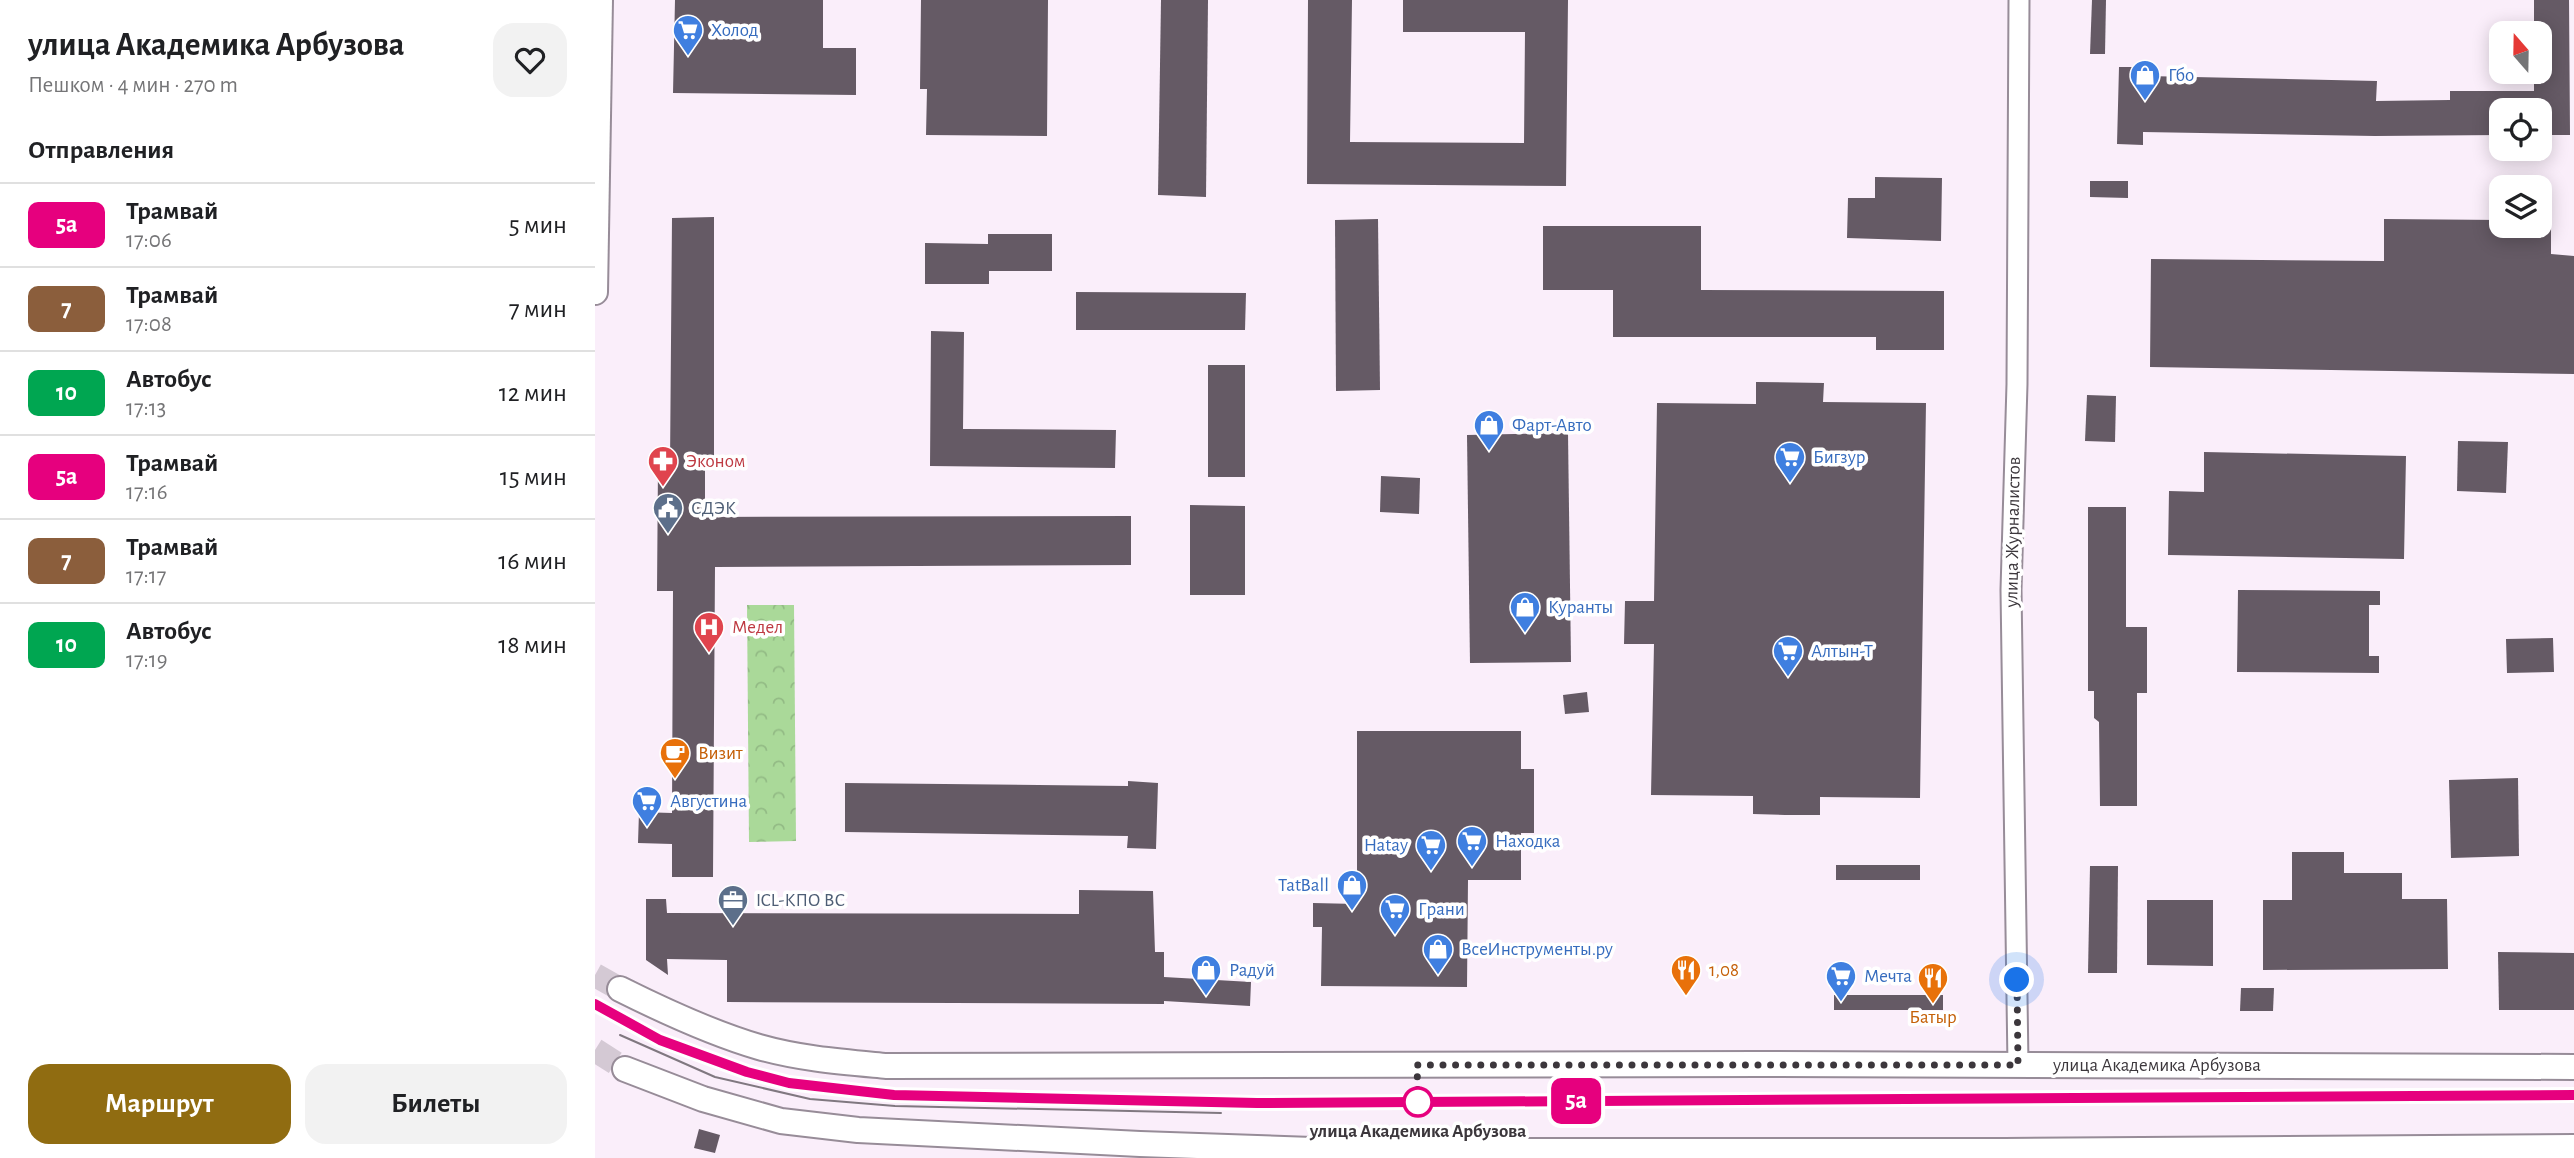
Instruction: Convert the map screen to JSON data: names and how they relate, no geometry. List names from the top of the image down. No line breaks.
{"streets":{"main road":["улица Академика Арбузова"],"street":["улица Журналистов"]},"crossings":[["улица Журналистов","улица Академика Арбузова"]],"places":{"supermarket":["Холод","Бигзур","Алтын-Т","Августина","Находка","Hatay","Грани","Мечта"],"shop":["Гбо","Фарт-Авто","Куранты","TatBall","ВсеИнструменты.ру","Радуй"],"pharmacy":["Эконом"],"public building":["СДЭК"],"hospital":["Медел"],"cafe":["Визит"],"office":["ICL-КПО ВС"],"restaurant":["1,08","Батыр"],"other":["улица Академика Арбузова"]},"lines":["tram line 5а"],"north":"top","page":{"heading":[["улица Академика Арбузова","Пешком · 4 мин · 270 m"],"Отправления"],"on_map":"5а","list":[{"mark":"5а","name":"Трамвай","note":"17:06","value":"5 мин"},{"mark":"7","name":"Трамвай","note":"17:08","value":"7 мин"},{"mark":"10","name":"Автобус","note":"17:13","value":"12 мин"},{"mark":"5а","name":"Трамвай","note":"17:16","value":"15 мин"},{"mark":"7","name":"Трамвай","note":"17:17","value":"16 мин"},{"mark":"10","name":"Автобус","note":"17:19","value":"18 мин"}],"buttons":["Маршрут","Билеты"]}}
